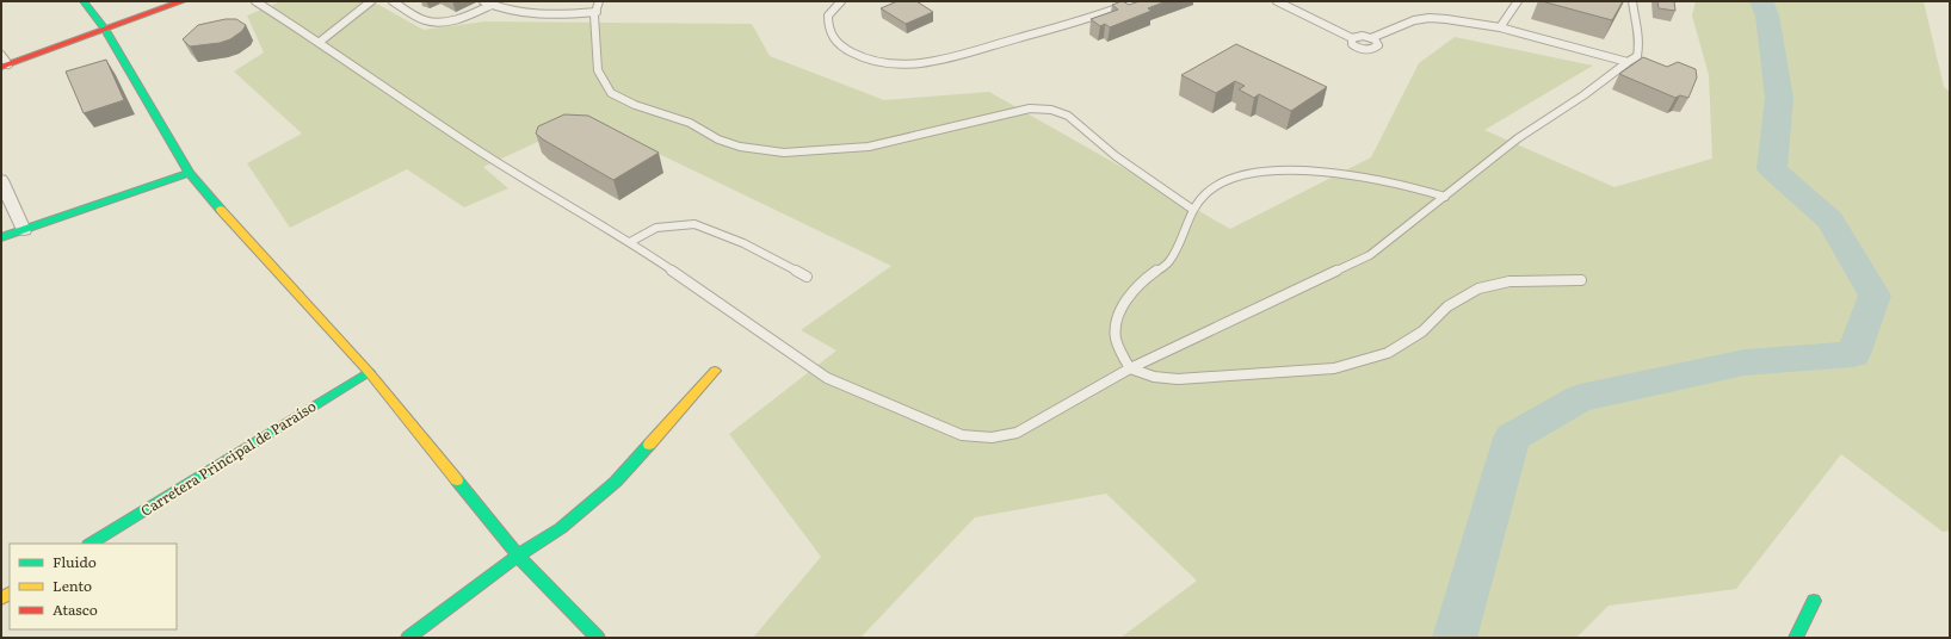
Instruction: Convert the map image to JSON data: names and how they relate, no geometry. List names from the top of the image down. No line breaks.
{"streets":{"street":["Carretera Principal de Paraíso"]},"legend":["Fluido","Lento","Atasco"]}
